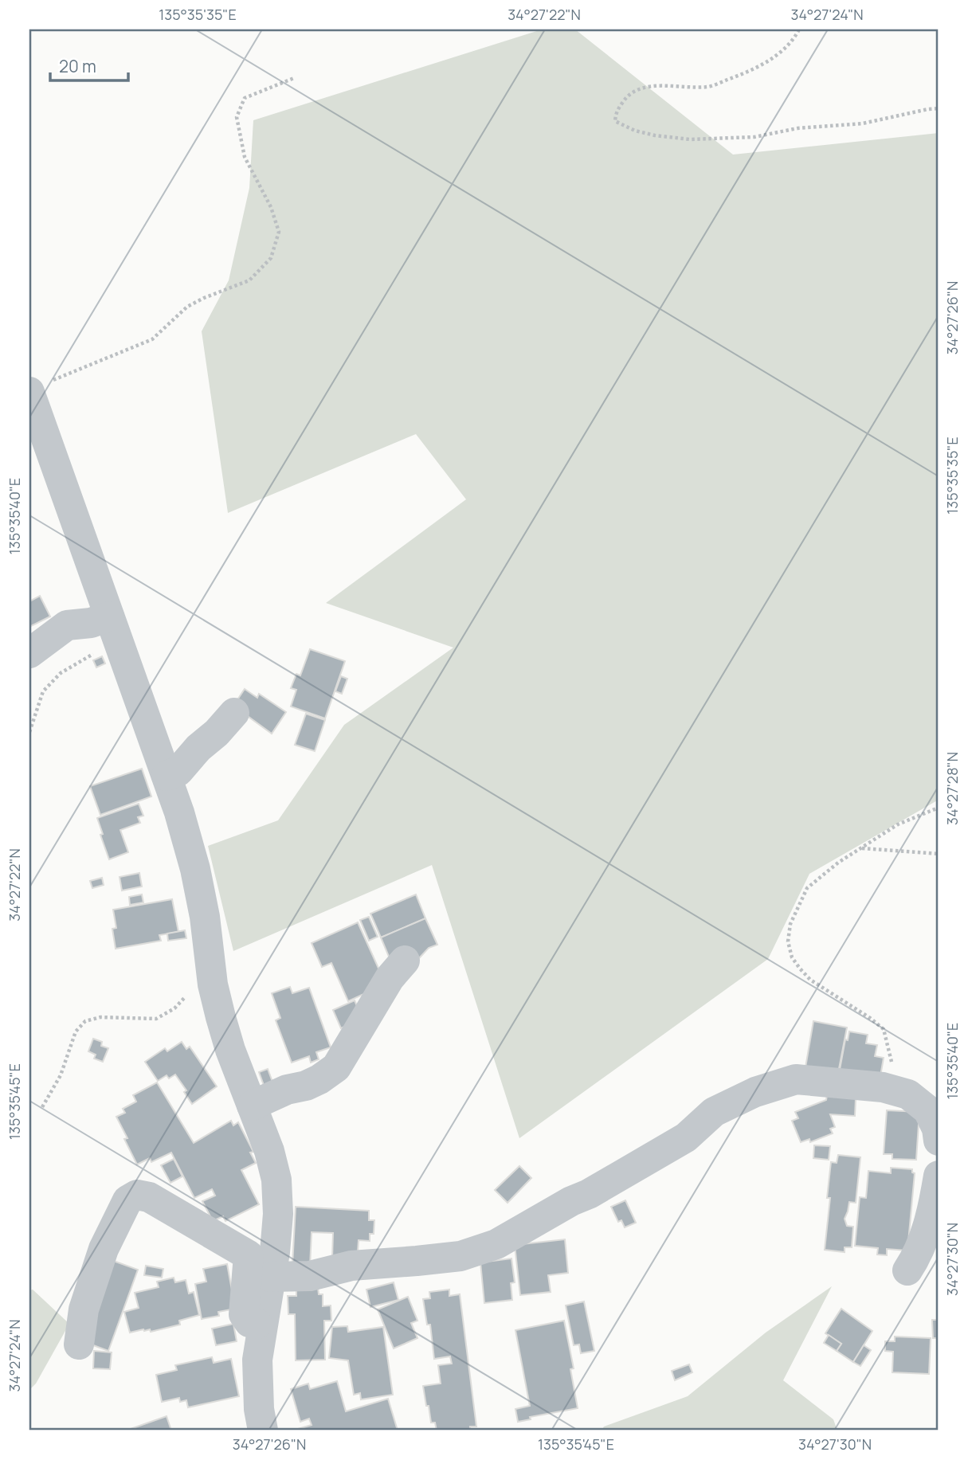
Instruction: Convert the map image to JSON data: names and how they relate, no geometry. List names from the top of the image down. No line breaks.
{"scale_bar":"20 m","coordinates":["135°35'35\"E","34°27'22\"N","34°27'24\"N","34°27'26\"N","135°35'40\"E","34°27'28\"N","135°35'45\"E","34°27'30\"N"]}
